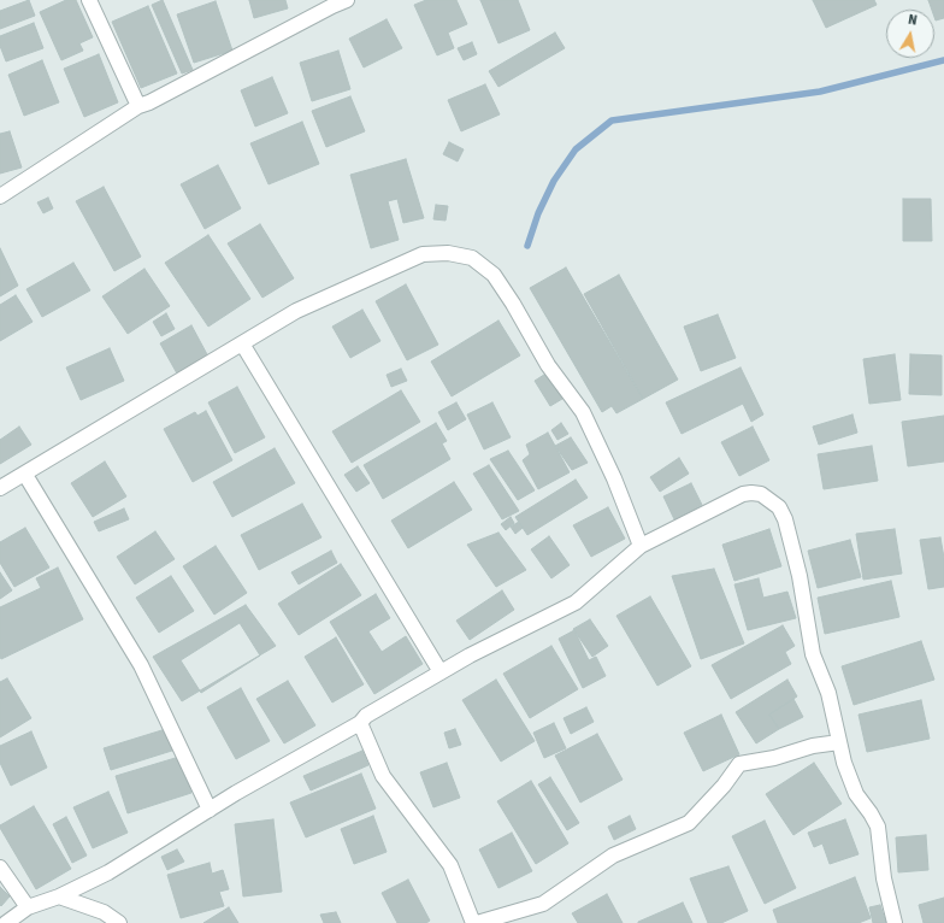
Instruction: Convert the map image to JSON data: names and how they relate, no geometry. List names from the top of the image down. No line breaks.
{"north":"top"}
